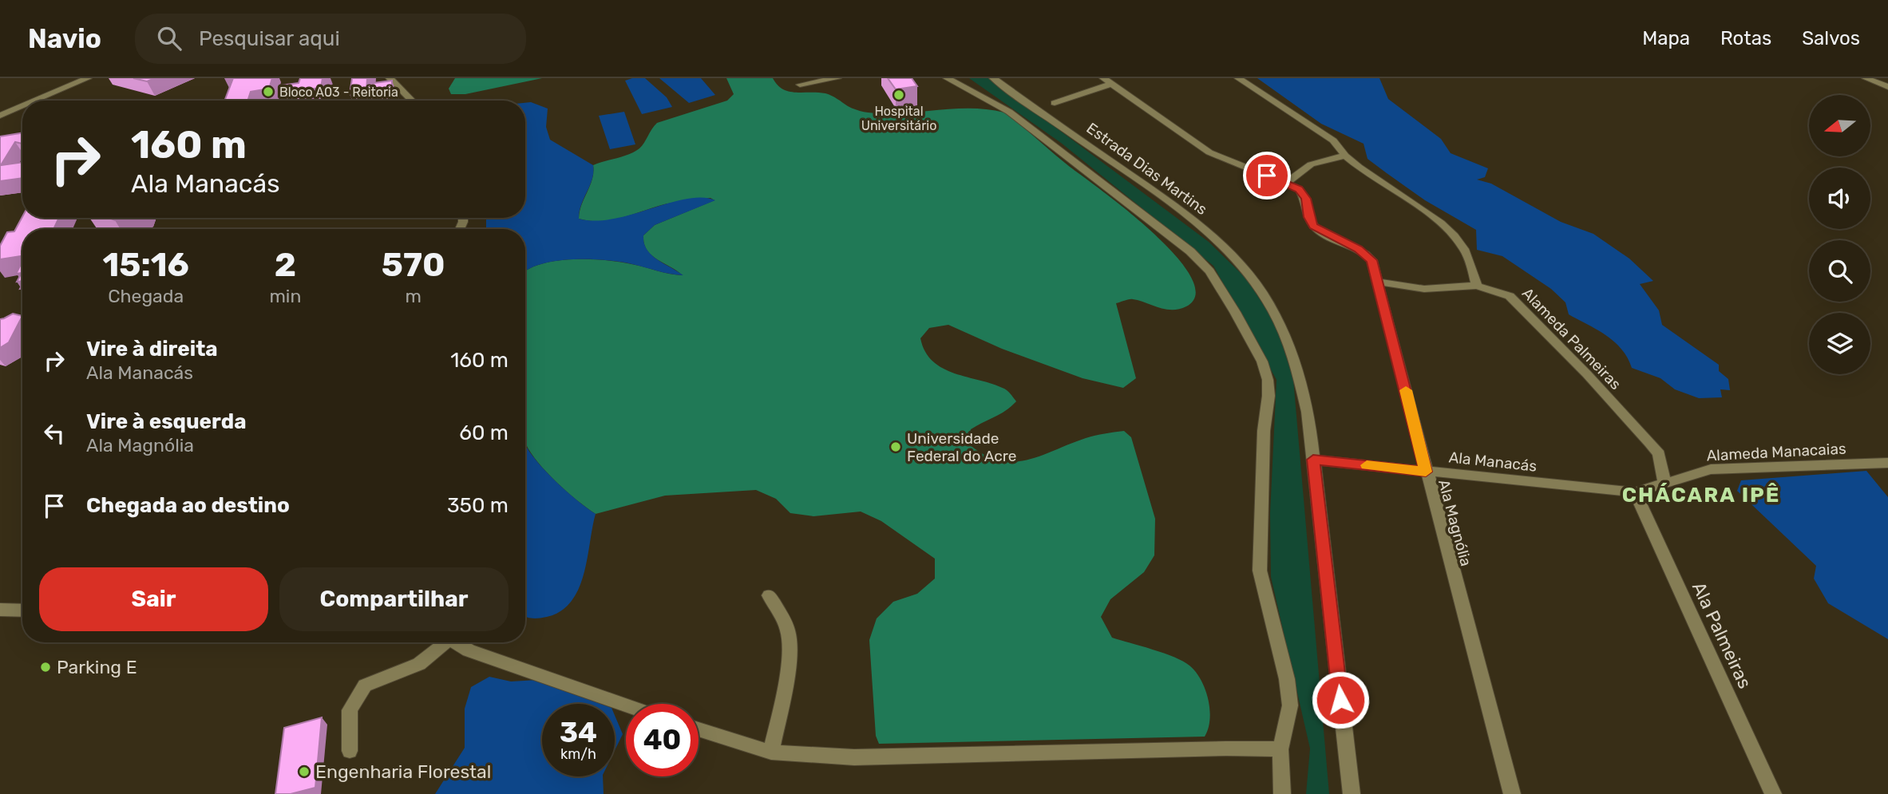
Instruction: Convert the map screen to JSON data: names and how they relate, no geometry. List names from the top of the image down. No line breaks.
{"streets":{"street":["Estrada Dias Martins","Alameda Palmeiras","Alameda Manacaias","Ala Manacás","Ala Magnólia","Ala Palmeiras"]},"crossings":[["Estrada Dias Martins","Ala Manacás"],["Alameda Palmeiras","Alameda Manacaias"],["Alameda Palmeiras","Ala Magnólia"],["Alameda Manacaias","Ala Manacás"],["Alameda Manacaias","Ala Palmeiras"],["Ala Manacás","Ala Magnólia"],["Ala Manacás","Ala Palmeiras"]],"districts":["CHÁCARA IPÊ"],"places":["Bloco A03 - Reitoria","Hospital Universitário","Universidade Federal do Acre","Parking E","Engenharia Florestal"],"north":"left","page":{"header":"Navio","search":"Pesquisar aqui","nav":["Mapa","Rotas","Salvos"],"turn":["160 m","Ala Manacás"],"eta":["15:16","Chegada","2","min","570","m"],"list":[{"name":"Vire à direita","note":"Ala Manacás","value":"160 m"},{"name":"Vire à esquerda","note":"Ala Magnólia","value":"60 m"},{"name":"Chegada ao destino","value":"350 m"}],"buttons":["Sair","Compartilhar"],"speed":"34 km/h","limit":"40"}}
